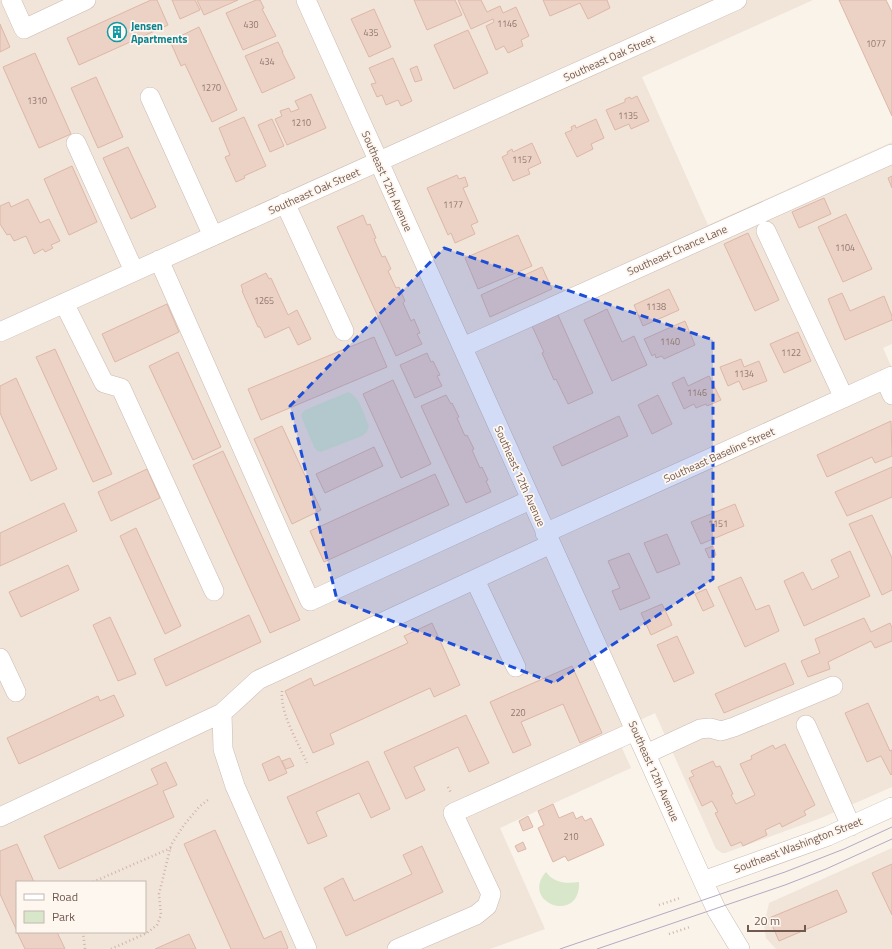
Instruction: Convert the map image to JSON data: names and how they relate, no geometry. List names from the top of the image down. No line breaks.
{"streets":{"street":["Southeast Oak Street","Southeast 12th Avenue","Southeast Chance Lane","Southeast Baseline Street","Southeast Washington Street"]},"crossings":[["Southeast Oak Street","Southeast 12th Avenue"],["Southeast 12th Avenue","Southeast Chance Lane"],["Southeast 12th Avenue","Southeast Baseline Street"],["Southeast 12th Avenue","Southeast Washington Street"]],"places":{"building":["Jensen Apartments"]},"house_numbers":["1146","430","435","1077","434","1270","1310","1135","1210","1157","1177","1104","1265","1138","1140","1122","1134","1146","1151","220","210"],"legend":["Road","Park"],"scale_bar":"20 m"}
